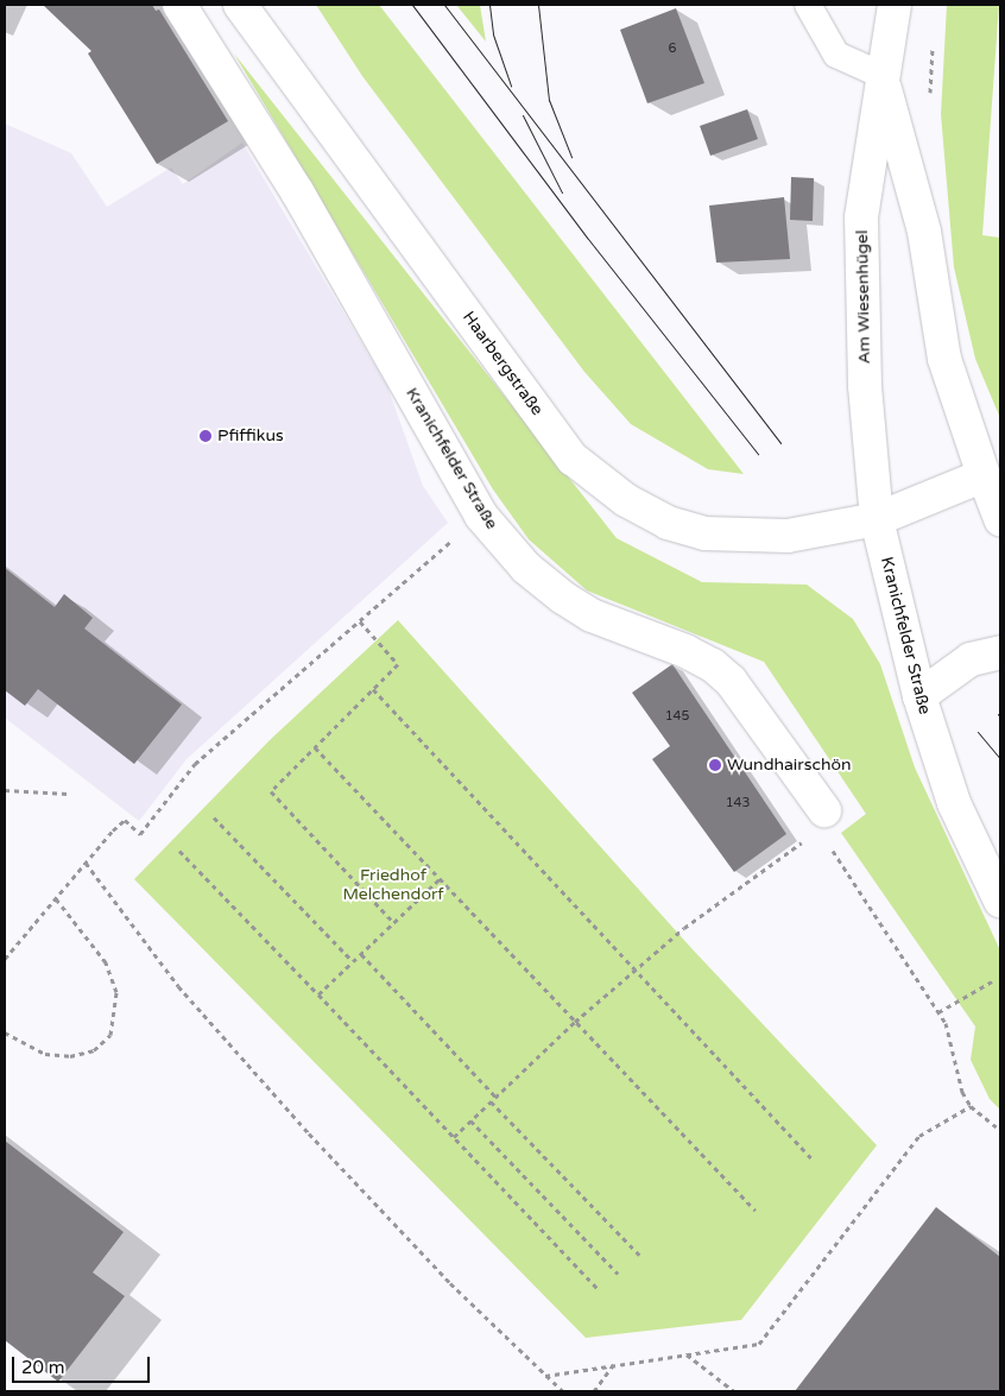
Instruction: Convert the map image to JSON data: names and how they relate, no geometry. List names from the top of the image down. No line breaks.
{"streets":{"street":["Am Wiesenhügel","Haarbergstraße","Kranichfelder Straße"]},"crossings":[["Am Wiesenhügel","Haarbergstraße"],["Am Wiesenhügel","Kranichfelder Straße"],["Haarbergstraße","Kranichfelder Straße"]],"parks":["Friedhof Melchendorf"],"places":["Pfiffikus","Wundhairschön"],"house_numbers":["6","145","143"],"scale_bar":"20 m"}
